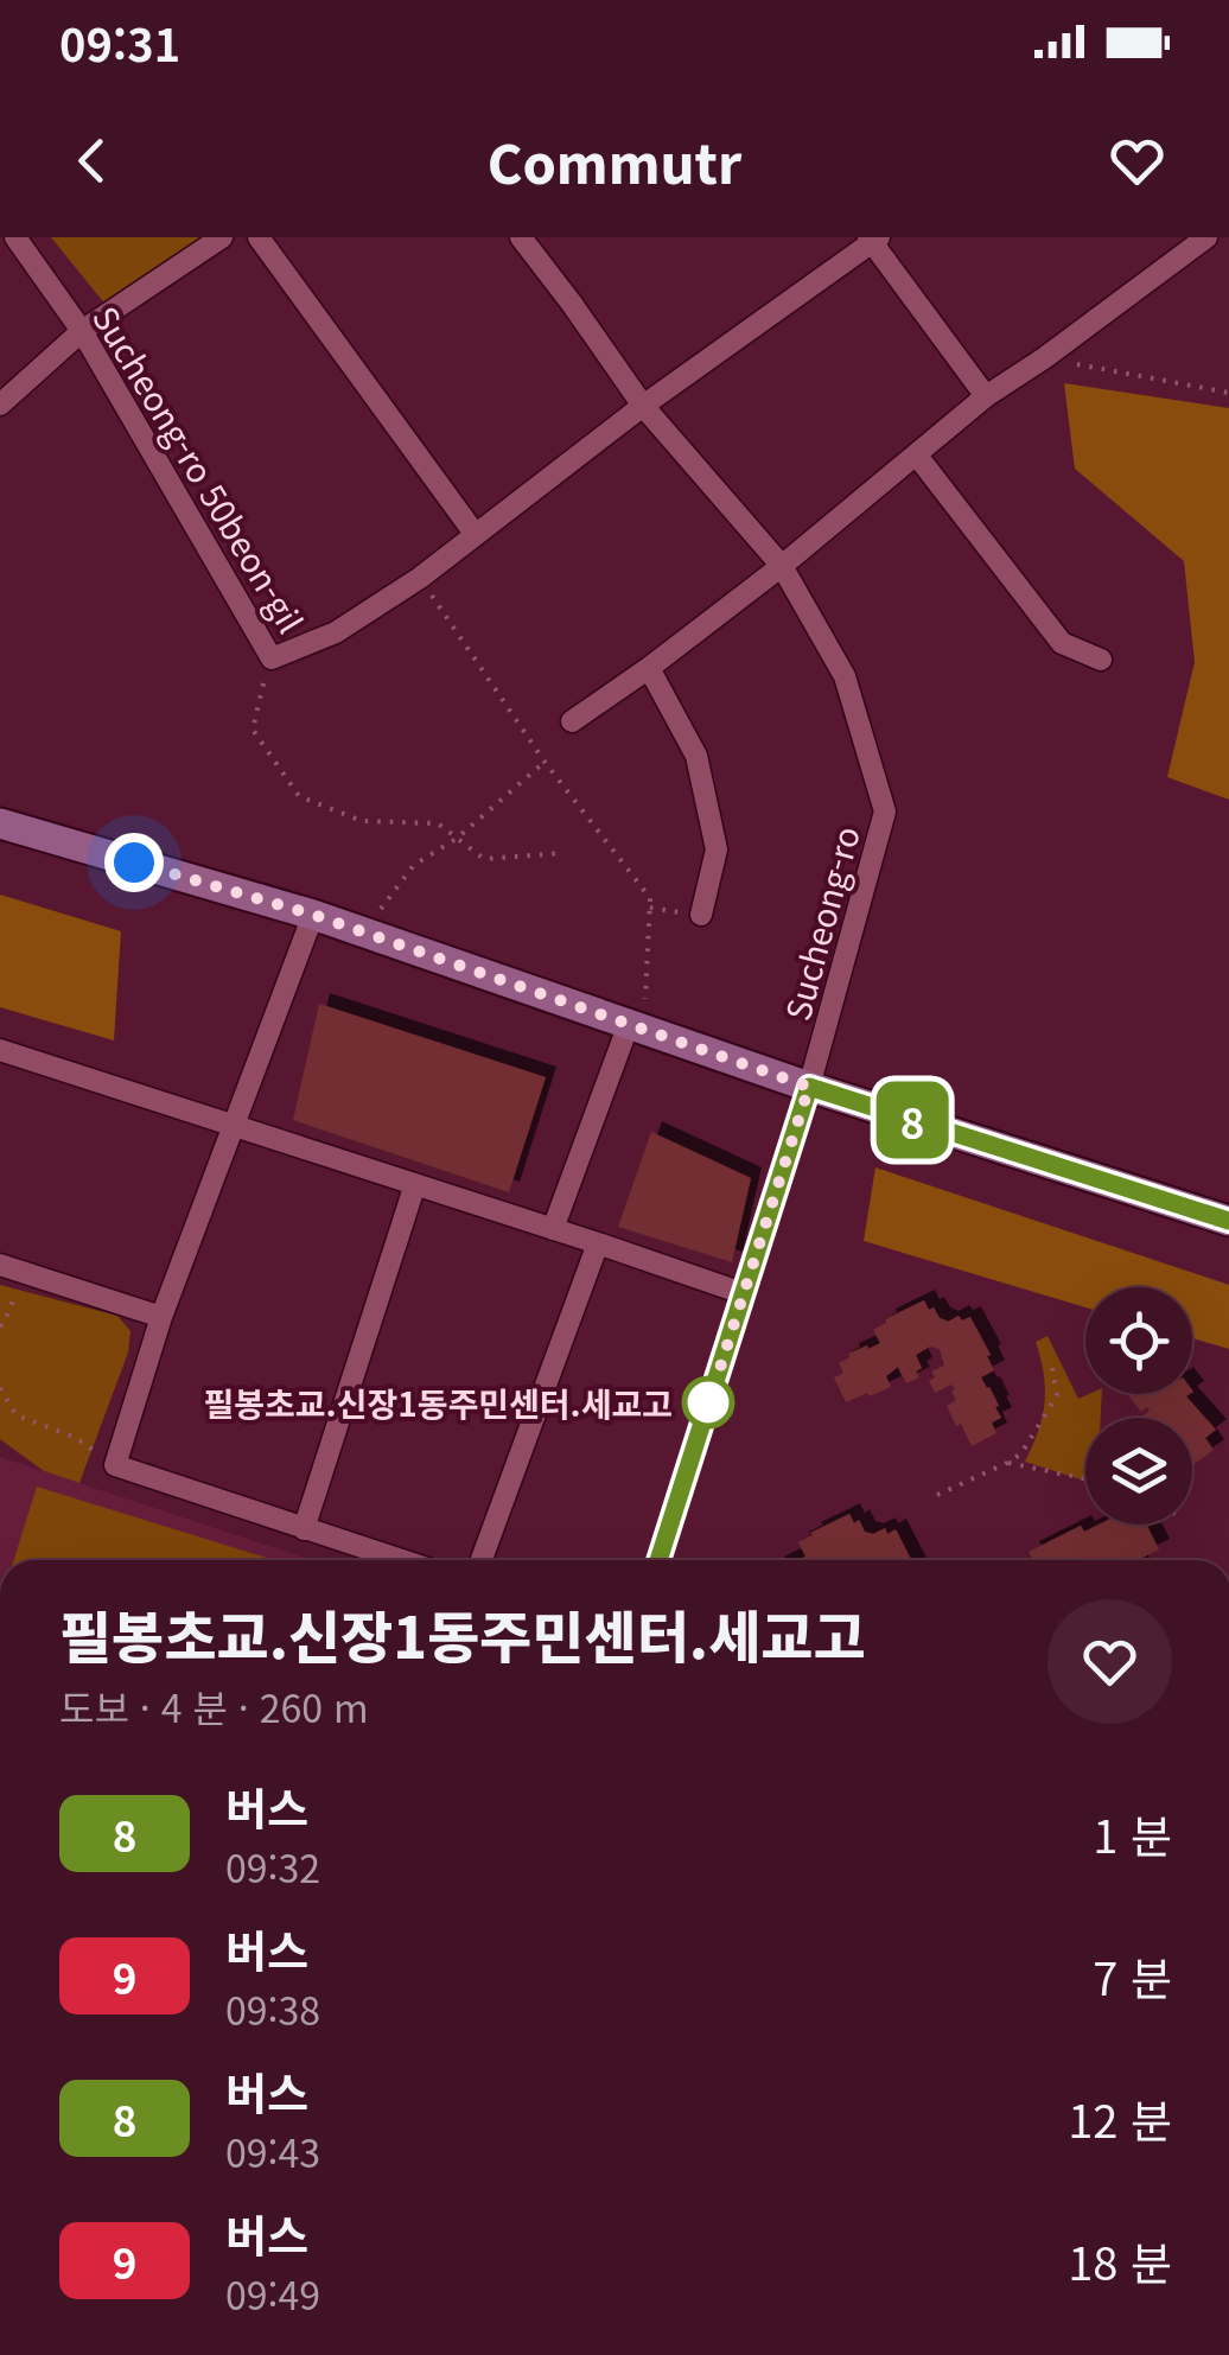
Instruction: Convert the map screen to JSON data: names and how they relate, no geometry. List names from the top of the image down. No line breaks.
{"streets":{"street":["Sucheong-ro 50beon-gil","Sucheong-ro"]},"crossings":[["Sucheong-ro 50beon-gil","Sucheong-ro"]],"places":["필봉초교.신장1동주민센터.세교고"],"lines":["bus line 8"],"page":{"status":"09:31","header":"Commutr","on_map":"8","heading":["필봉초교.신장1동주민센터.세교고","도보 · 4 분 · 260 m"],"list":[{"mark":"8","name":"버스","note":"09:32","value":"1 분"},{"mark":"9","name":"버스","note":"09:38","value":"7 분"},{"mark":"8","name":"버스","note":"09:43","value":"12 분"},{"mark":"9","name":"버스","note":"09:49","value":"18 분"}]}}
